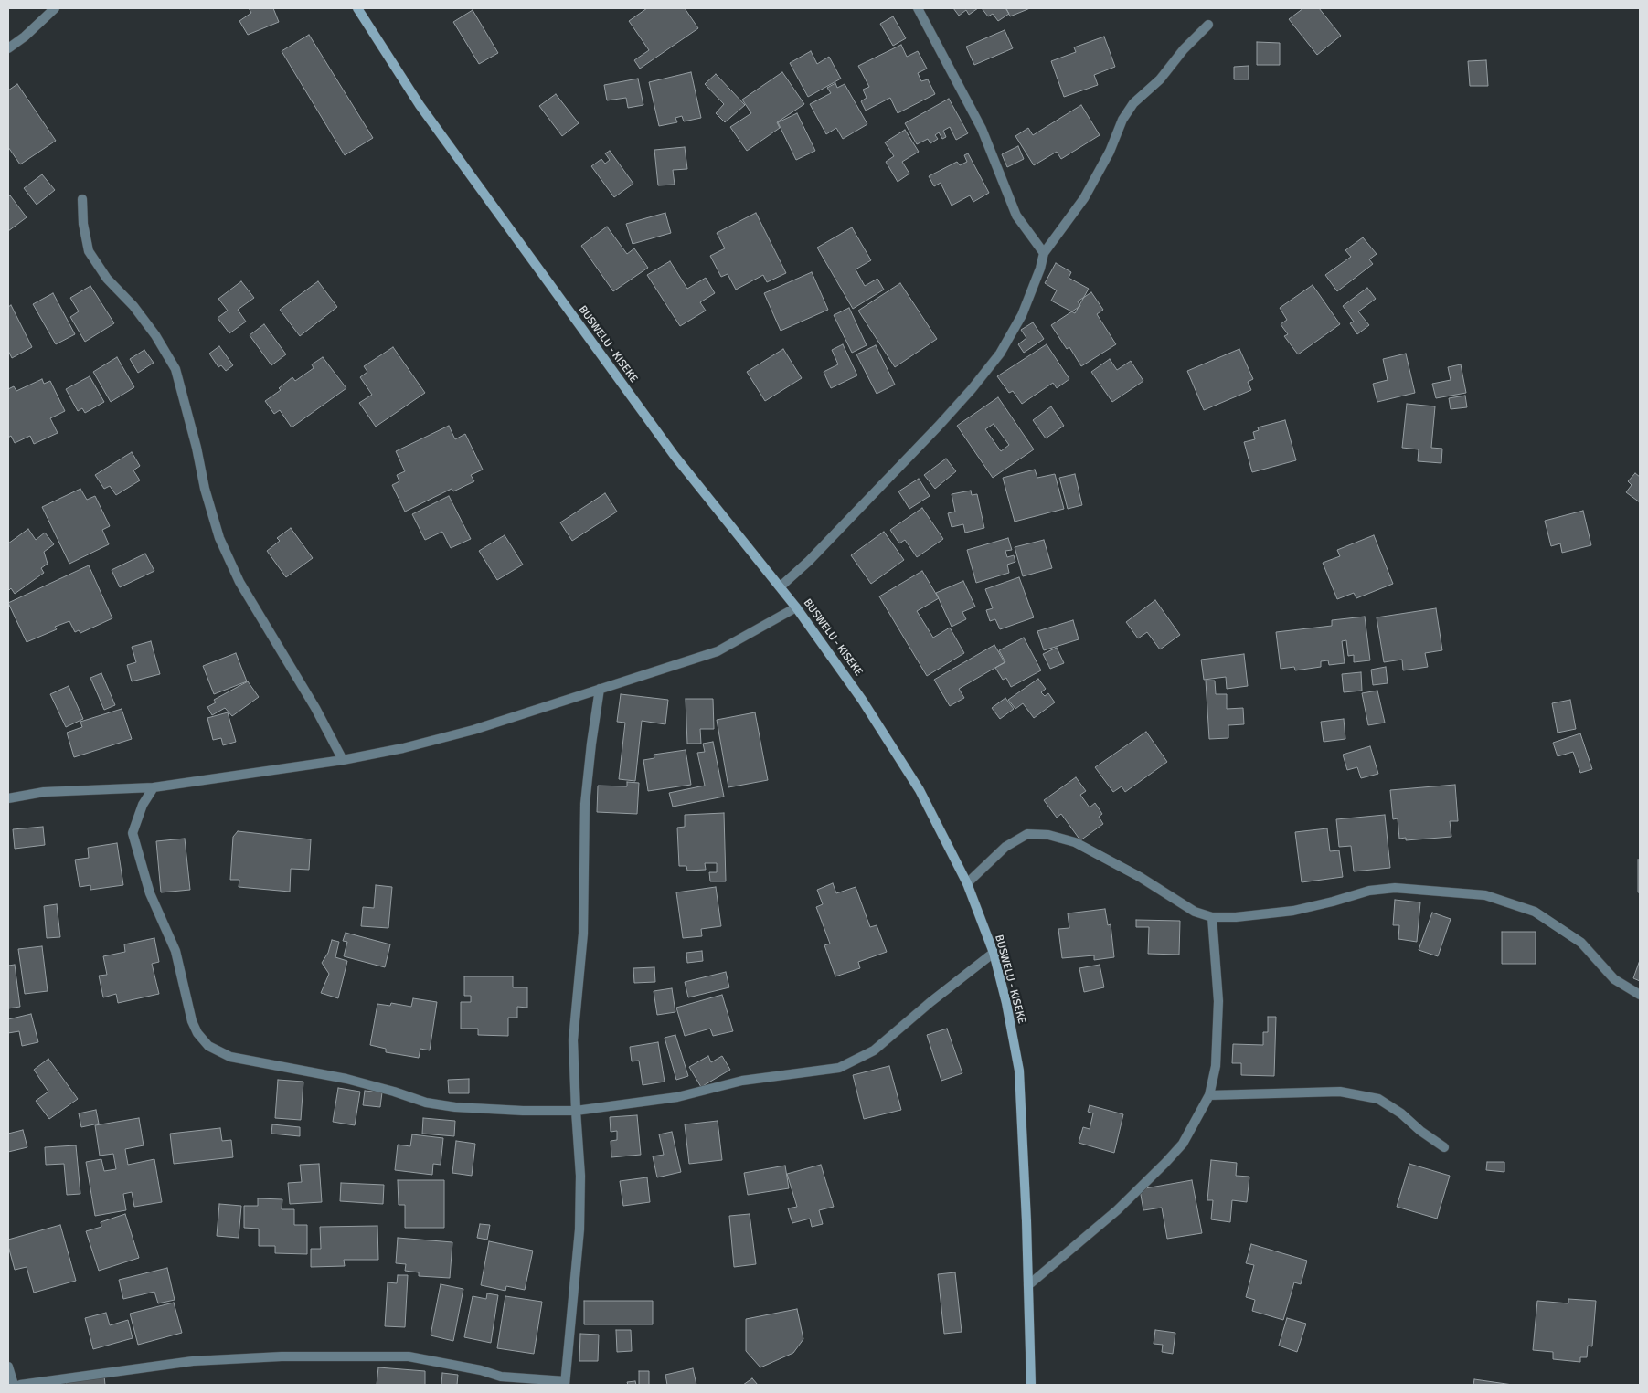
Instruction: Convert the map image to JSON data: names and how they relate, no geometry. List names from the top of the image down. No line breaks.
{"streets":{"main road":["BUSWELU - KISEKE"]}}
